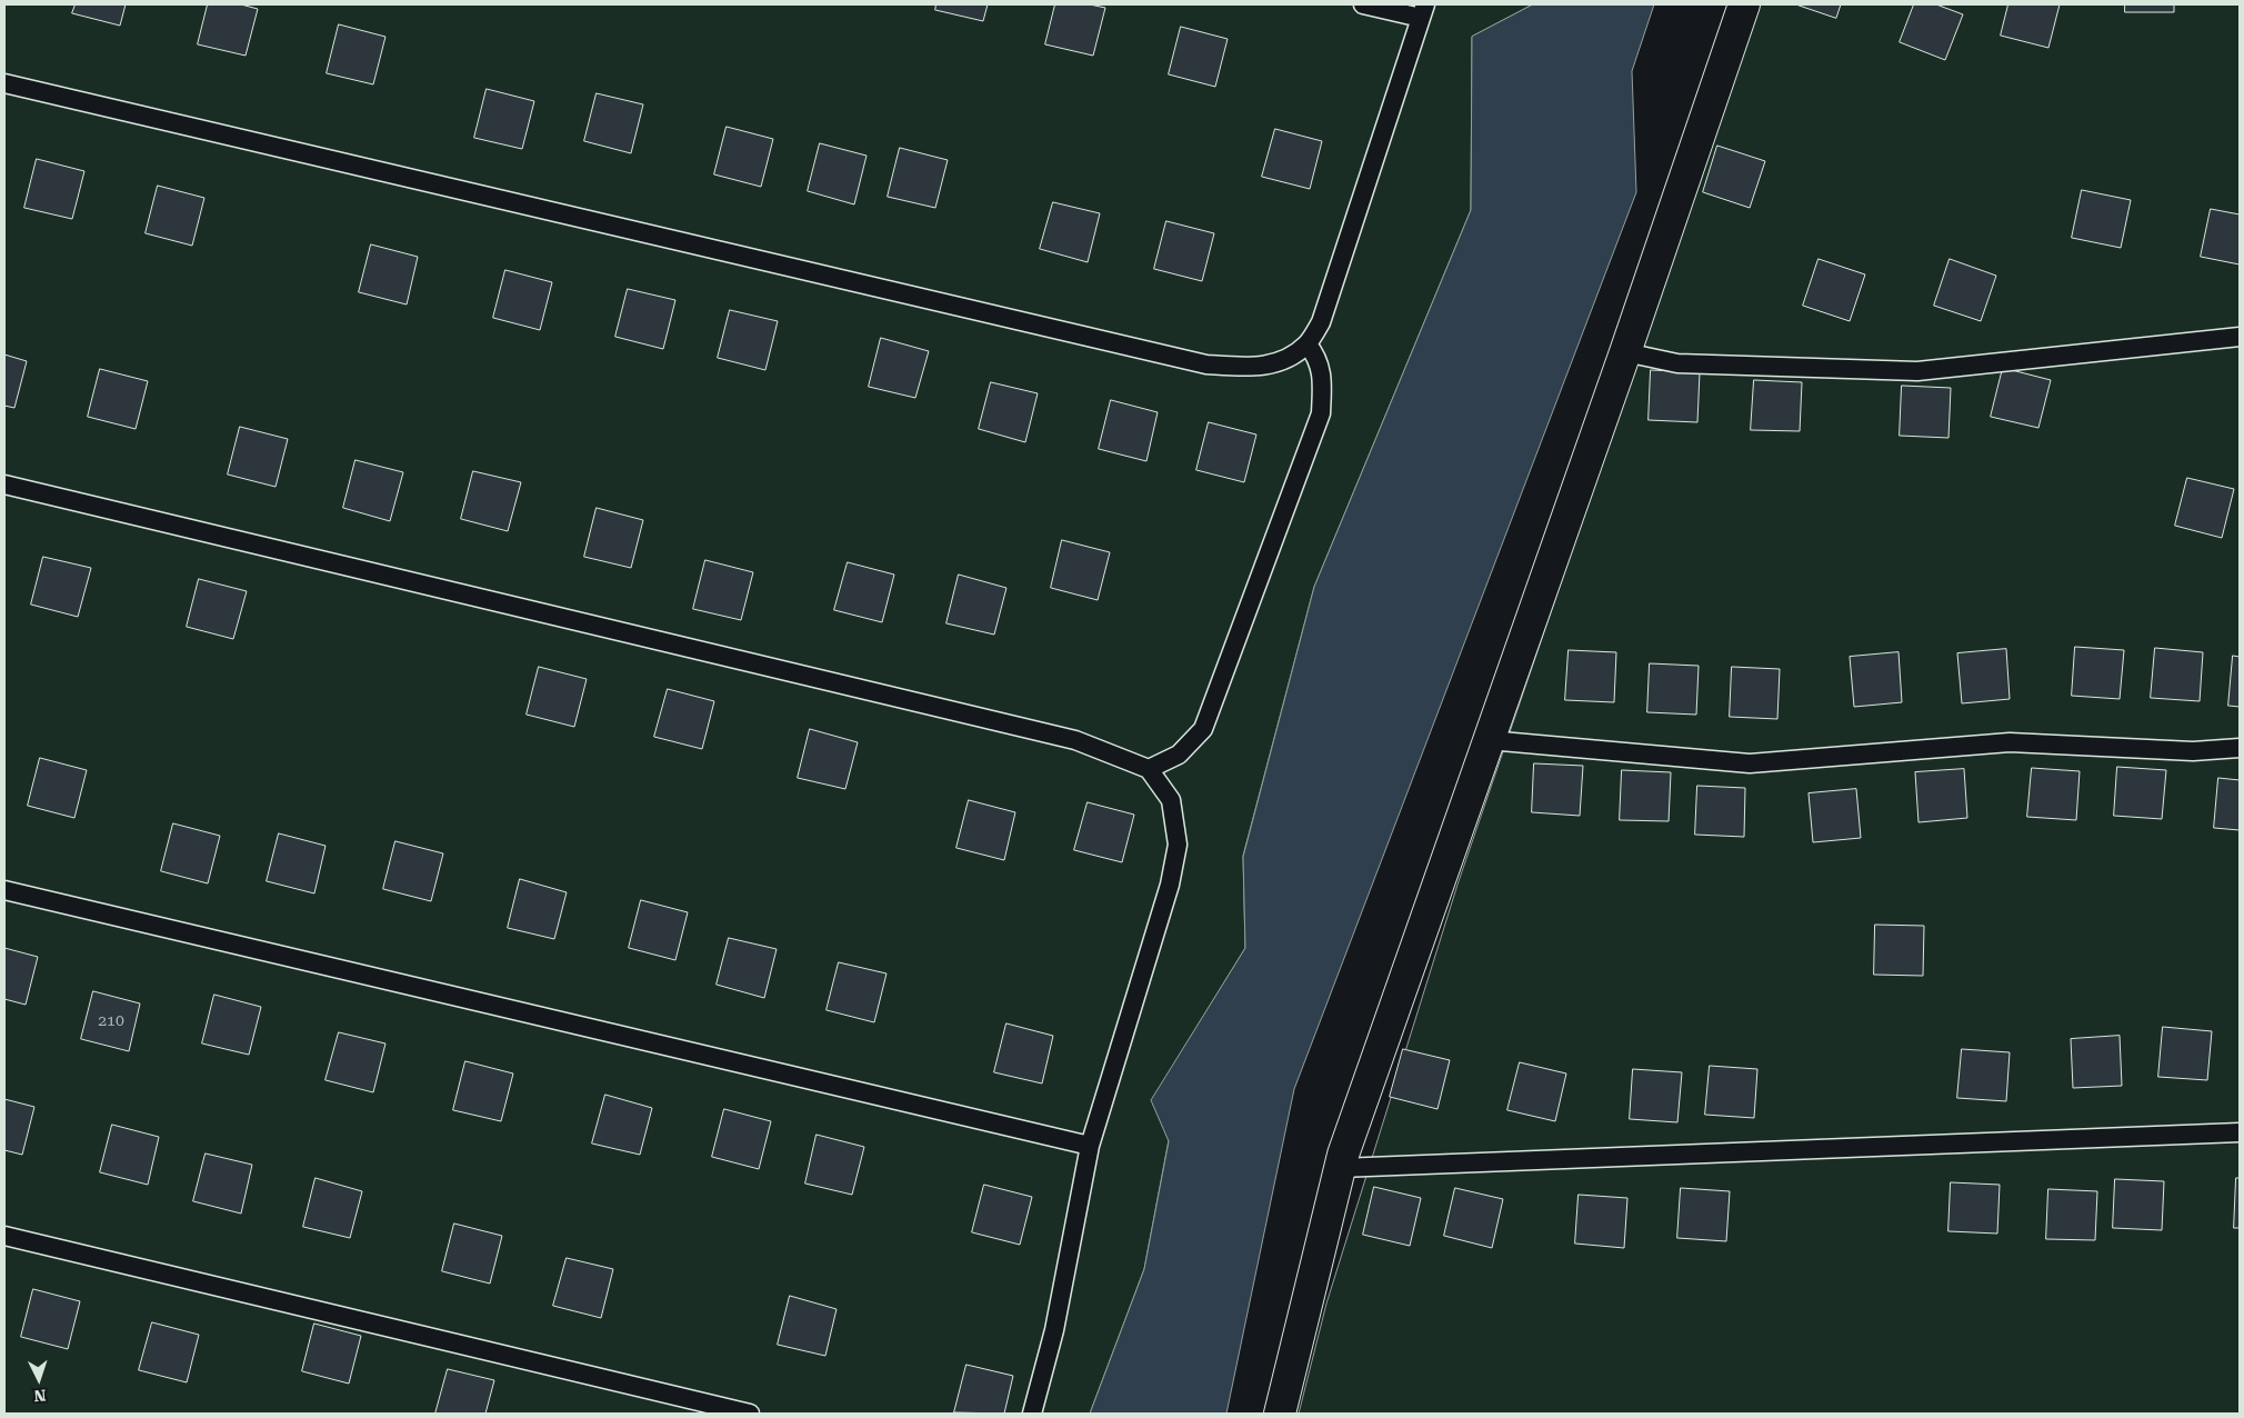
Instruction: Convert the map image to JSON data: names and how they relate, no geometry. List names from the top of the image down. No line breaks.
{"house_numbers":["210"],"north":"bottom"}
